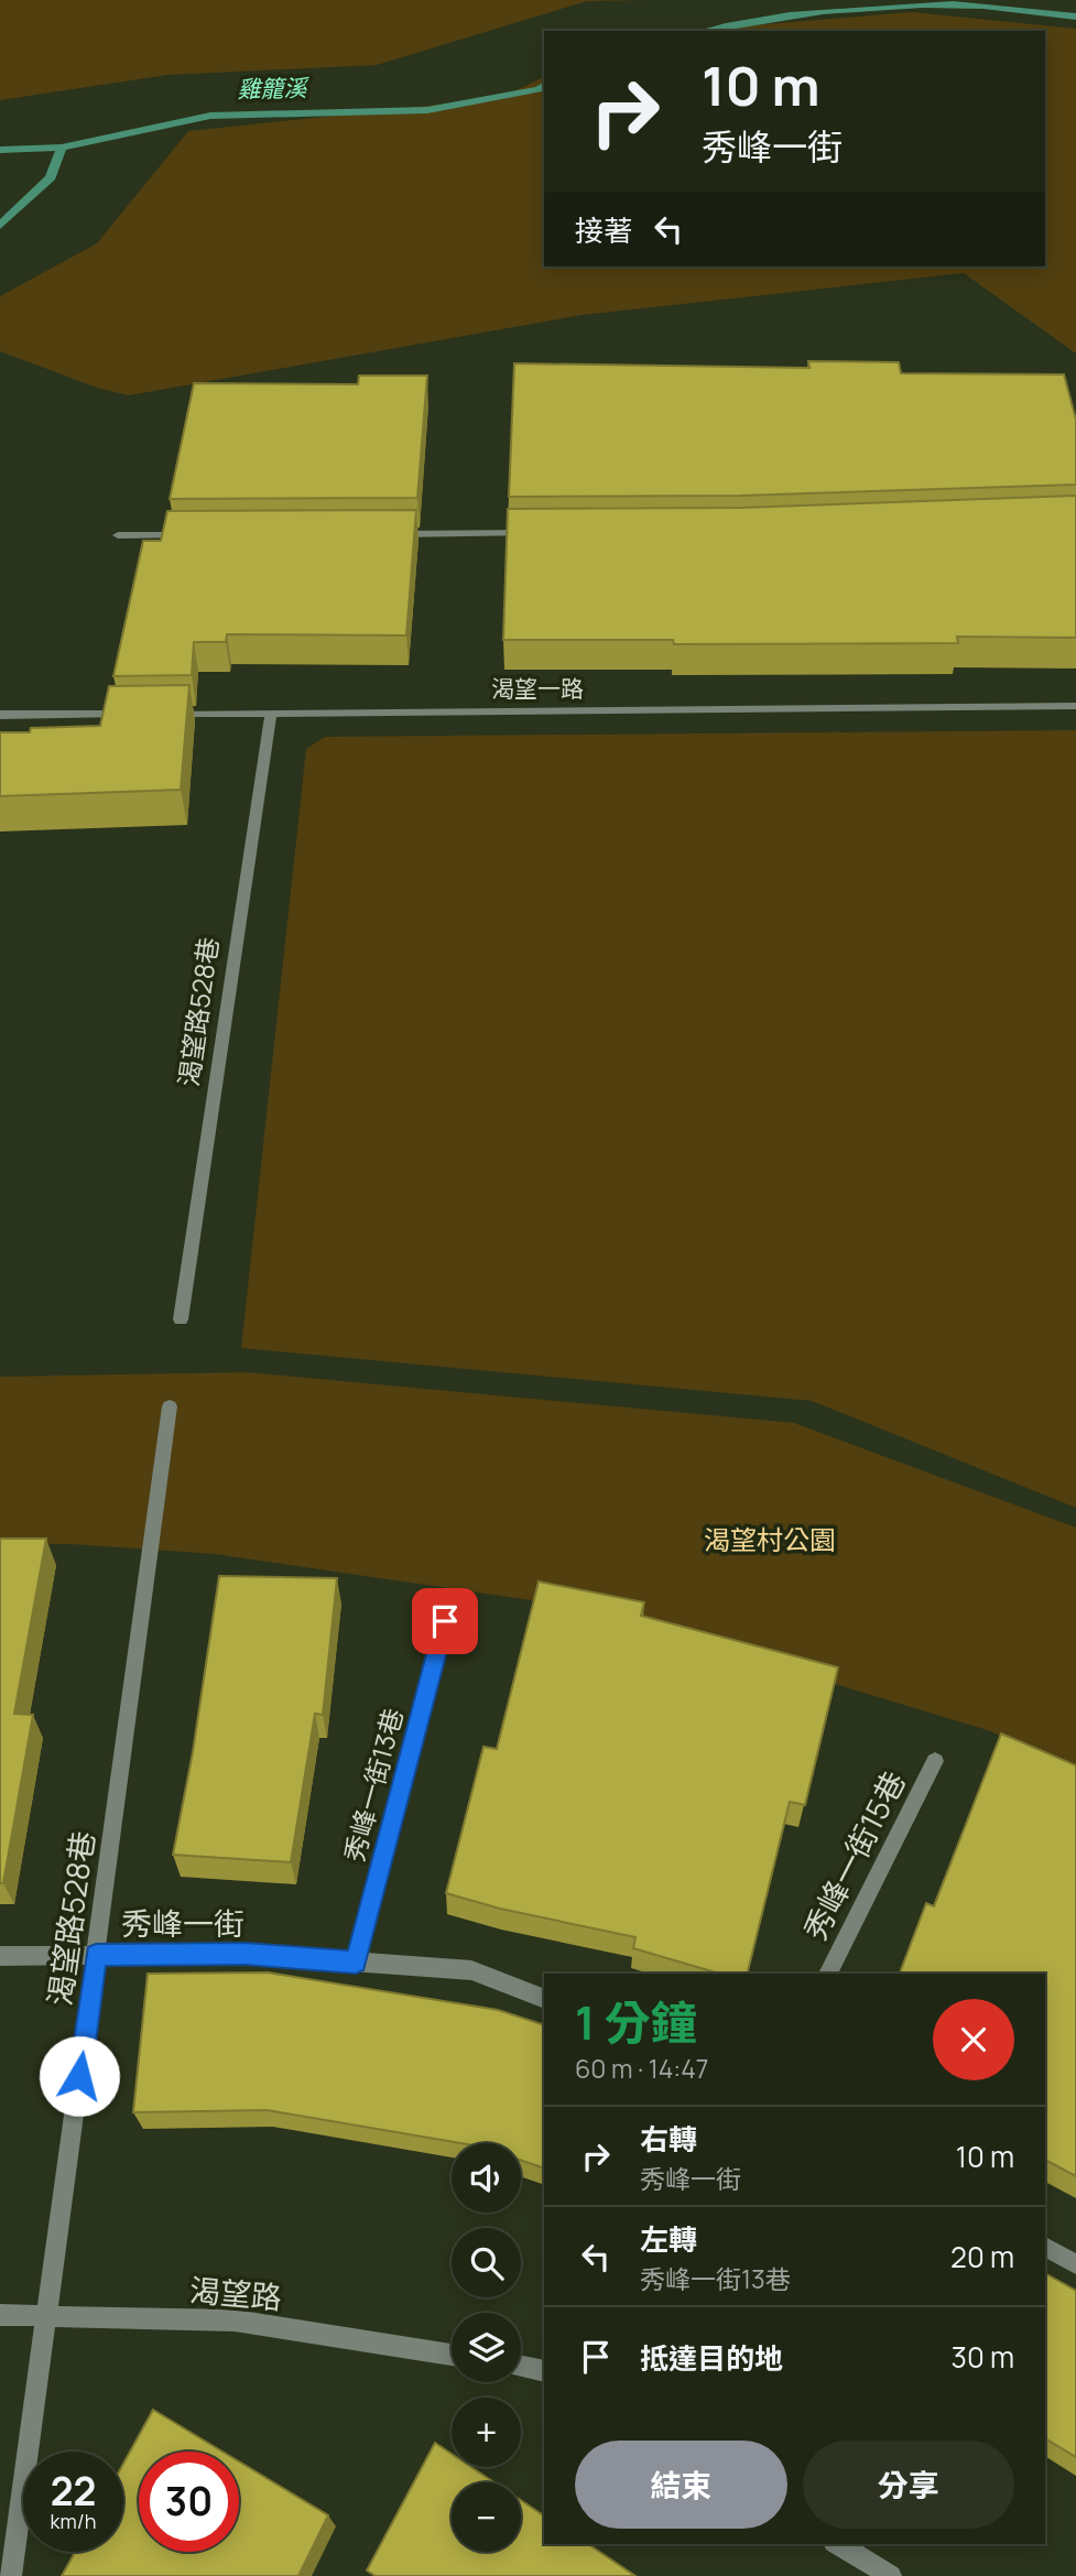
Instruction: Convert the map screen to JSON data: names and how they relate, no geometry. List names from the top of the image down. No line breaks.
{"streets":{"street":["渴望一路","渴望路528巷","秀峰一街13巷","秀峰一街15巷","秀峰一街","渴望路"]},"crossings":[["渴望一路","渴望路528巷"],["渴望路528巷","秀峰一街"],["渴望路528巷","渴望路"],["秀峰一街13巷","秀峰一街"]],"water":["雞籠溪"],"parks":["渴望村公園"],"page":{"turn":["10 m","秀峰一街"],"then":"接著","heading":["1 分鐘","60 m · 14:47"],"list":[{"name":"右轉","note":"秀峰一街","value":"10 m"},{"name":"左轉","note":"秀峰一街13巷","value":"20 m"},{"name":"抵達目的地","value":"30 m"}],"map_buttons":["+","−"],"buttons":["結束","分享"],"speed":"22 km/h","limit":"30"}}
